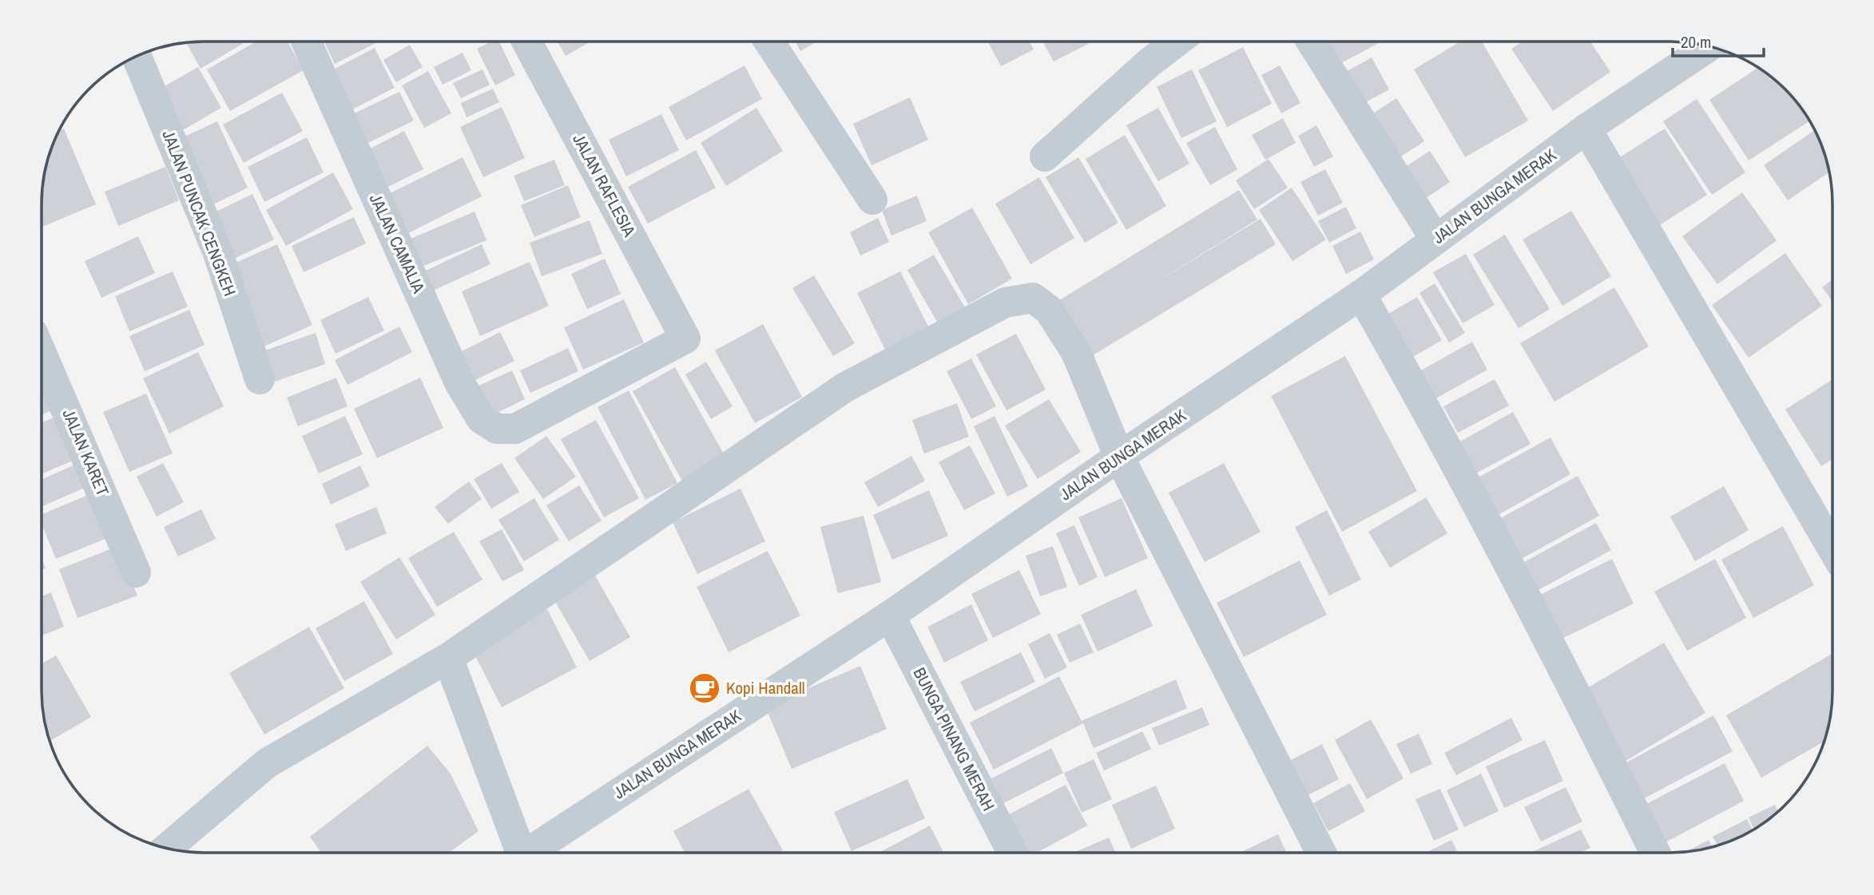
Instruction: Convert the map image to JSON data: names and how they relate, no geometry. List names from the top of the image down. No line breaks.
{"streets":{"street":["JALAN RAFLESIA","JALAN BUNGA MERAK","JALAN PUNCAK CENGKEH","JALAN CAMALIA","JALAN KARET","BUNGA PINANG MERAH"]},"crossings":[["JALAN RAFLESIA","JALAN CAMALIA"],["JALAN BUNGA MERAK","BUNGA PINANG MERAH"]],"places":{"cafe":["Kopi Handall"]},"scale_bar":"20 m"}
